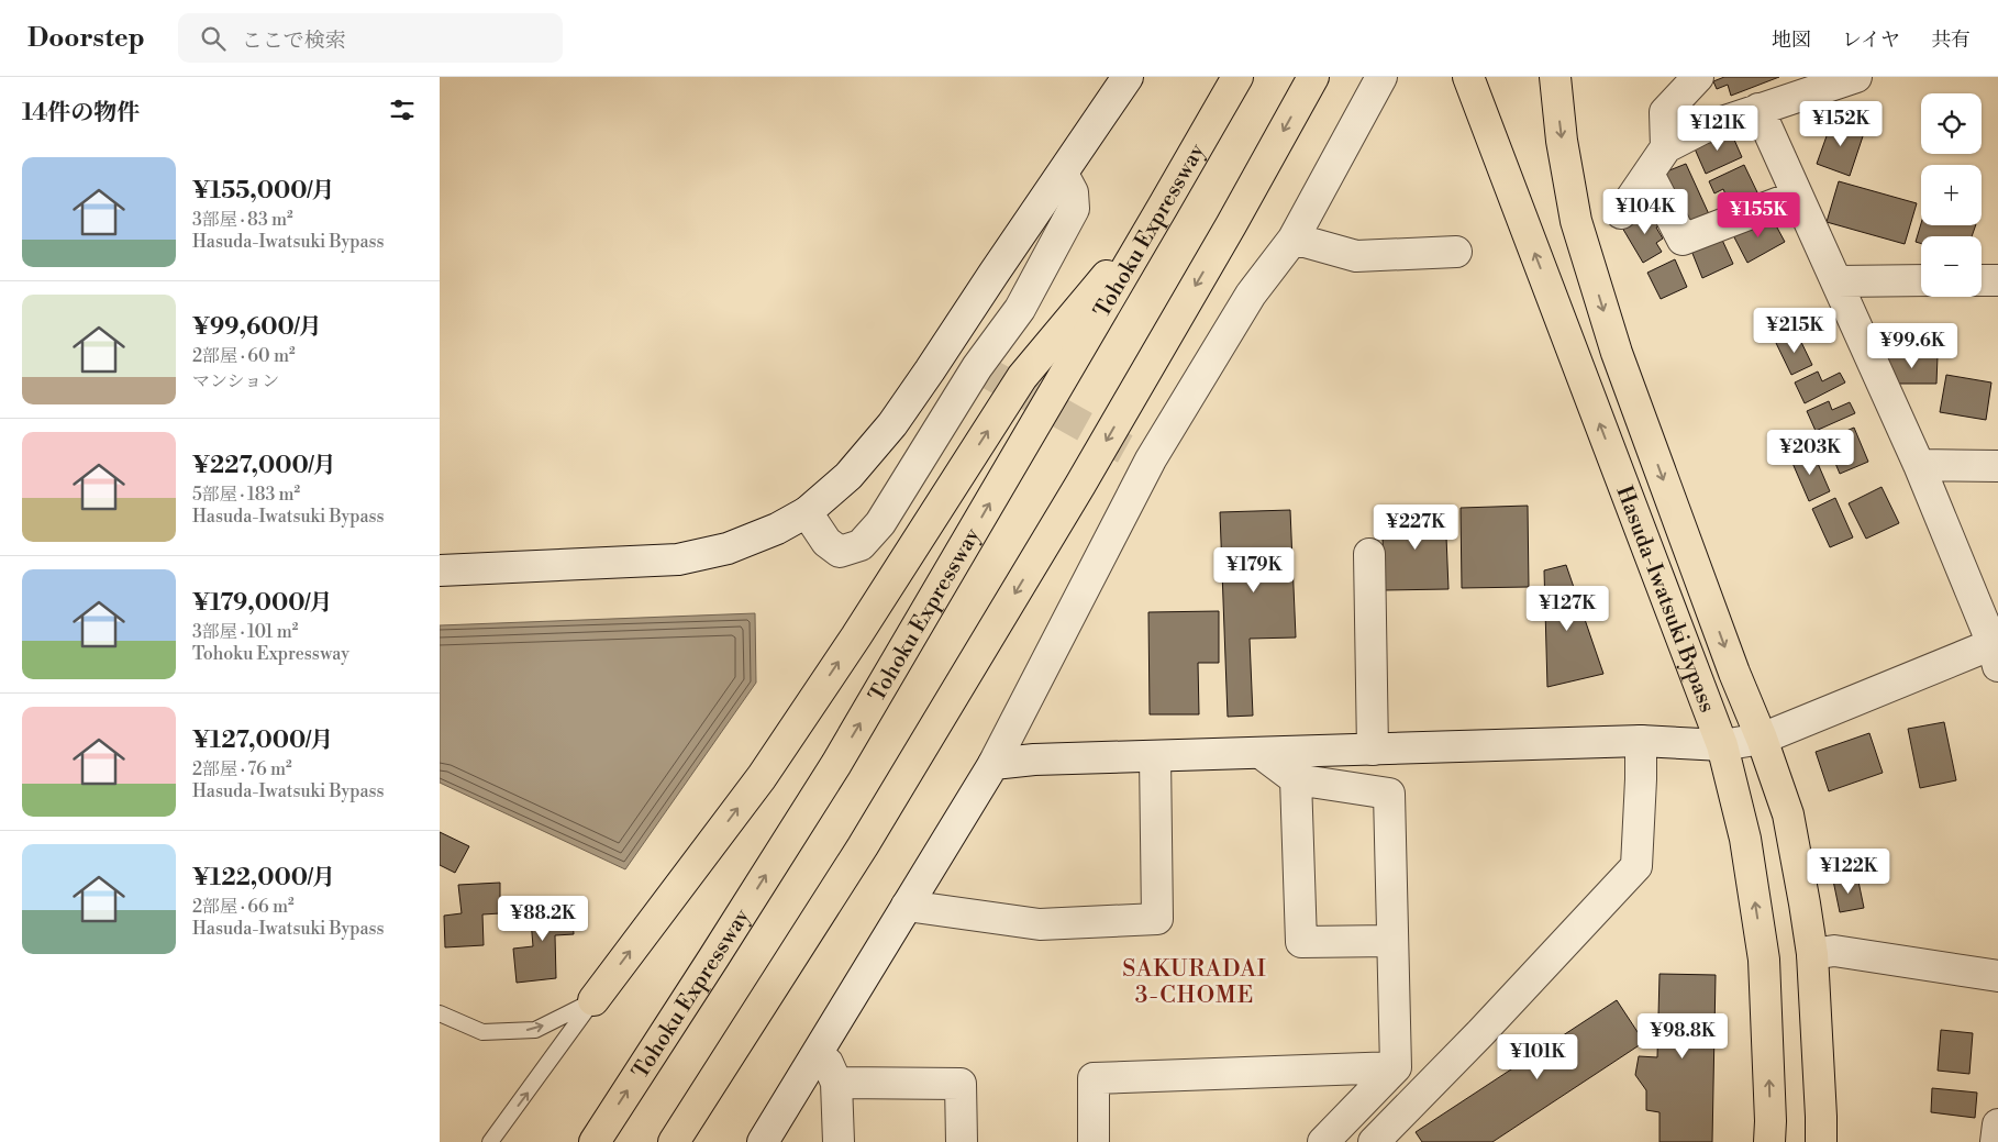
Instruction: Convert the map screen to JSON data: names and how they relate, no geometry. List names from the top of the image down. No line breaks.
{"streets":{"highway":["Tohoku Expressway","Hasuda-Iwatsuki Bypass"]},"districts":["SAKURADAI 3-CHOME"],"page":{"header":"Doorstep","search":"ここで検索","nav":["地図","レイヤ","共有"],"heading":"14件の物件","map_buttons":["+","−"],"price":["¥152K","¥121K","¥104K","¥155K","¥215K","¥99.6K","¥203K","¥227K","¥179K","¥127K","¥122K","¥88.2K","¥98.8K","¥101K"],"list":[{"name":"¥155,000/月","note":"3部屋 · 83 m² · Hasuda-Iwatsuki Bypass"},{"name":"¥99,600/月","note":"2部屋 · 60 m² · マンション"},{"name":"¥227,000/月","note":"5部屋 · 183 m² · Hasuda-Iwatsuki Bypass"},{"name":"¥179,000/月","note":"3部屋 · 101 m² · Tohoku Expressway"},{"name":"¥127,000/月","note":"2部屋 · 76 m² · Hasuda-Iwatsuki Bypass"},{"name":"¥122,000/月","note":"2部屋 · 66 m² · Hasuda-Iwatsuki Bypass"}]}}
